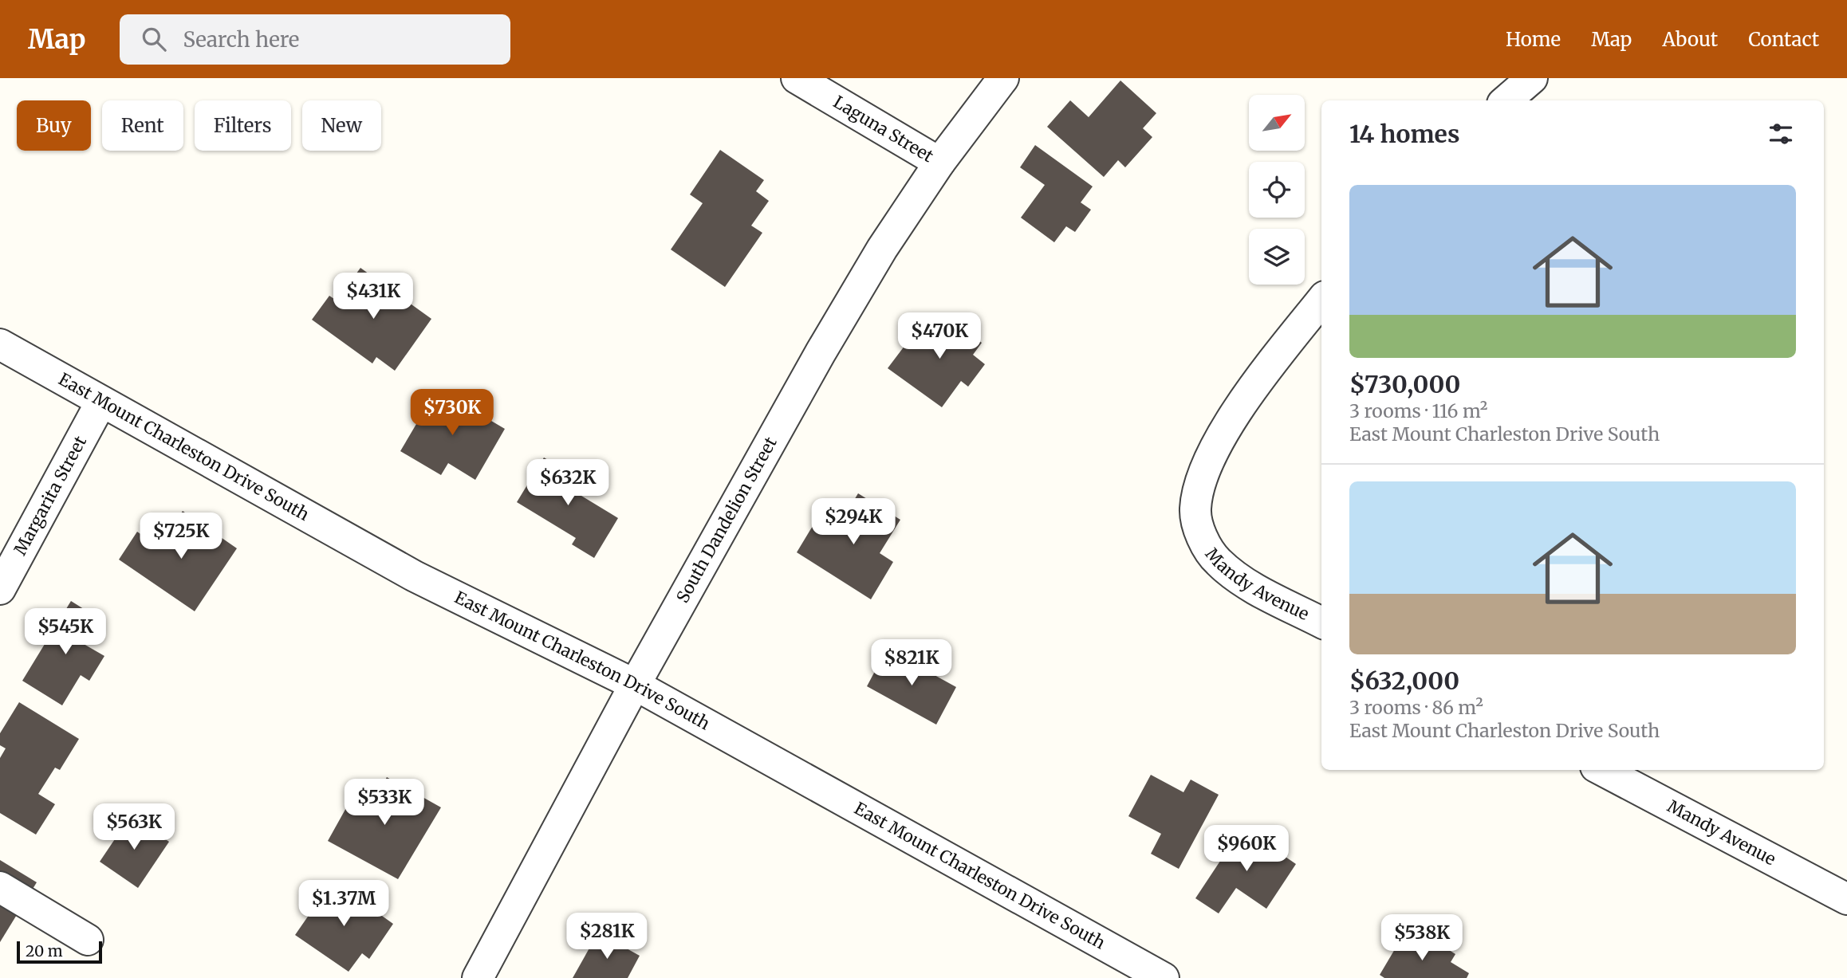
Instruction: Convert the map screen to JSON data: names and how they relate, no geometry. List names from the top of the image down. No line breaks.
{"streets":{"street":["Laguna Street","East Mount Charleston Drive South","Margarita Street","South Dandelion Street","Mandy Avenue"]},"crossings":[["Laguna Street","South Dandelion Street"],["East Mount Charleston Drive South","Margarita Street"],["East Mount Charleston Drive South","South Dandelion Street"]],"scale_bar":"20 m","north":"top right","page":{"header":"Map","search":"Search here","nav":["Home","Map","About","Contact"],"chip":["Buy","Rent","Filters","New"],"heading":"14 homes","list":[{"name":"$730,000","note":"3 rooms · 116 m² · East Mount Charleston Drive South"},{"name":"$632,000","note":"3 rooms · 86 m² · East Mount Charleston Drive South"}],"price":["$431K","$470K","$730K","$632K","$294K","$725K","$545K","$821K","$533K","$563K","$960K","$1.37M","$281K","$538K"],"scale":"20 m"}}
